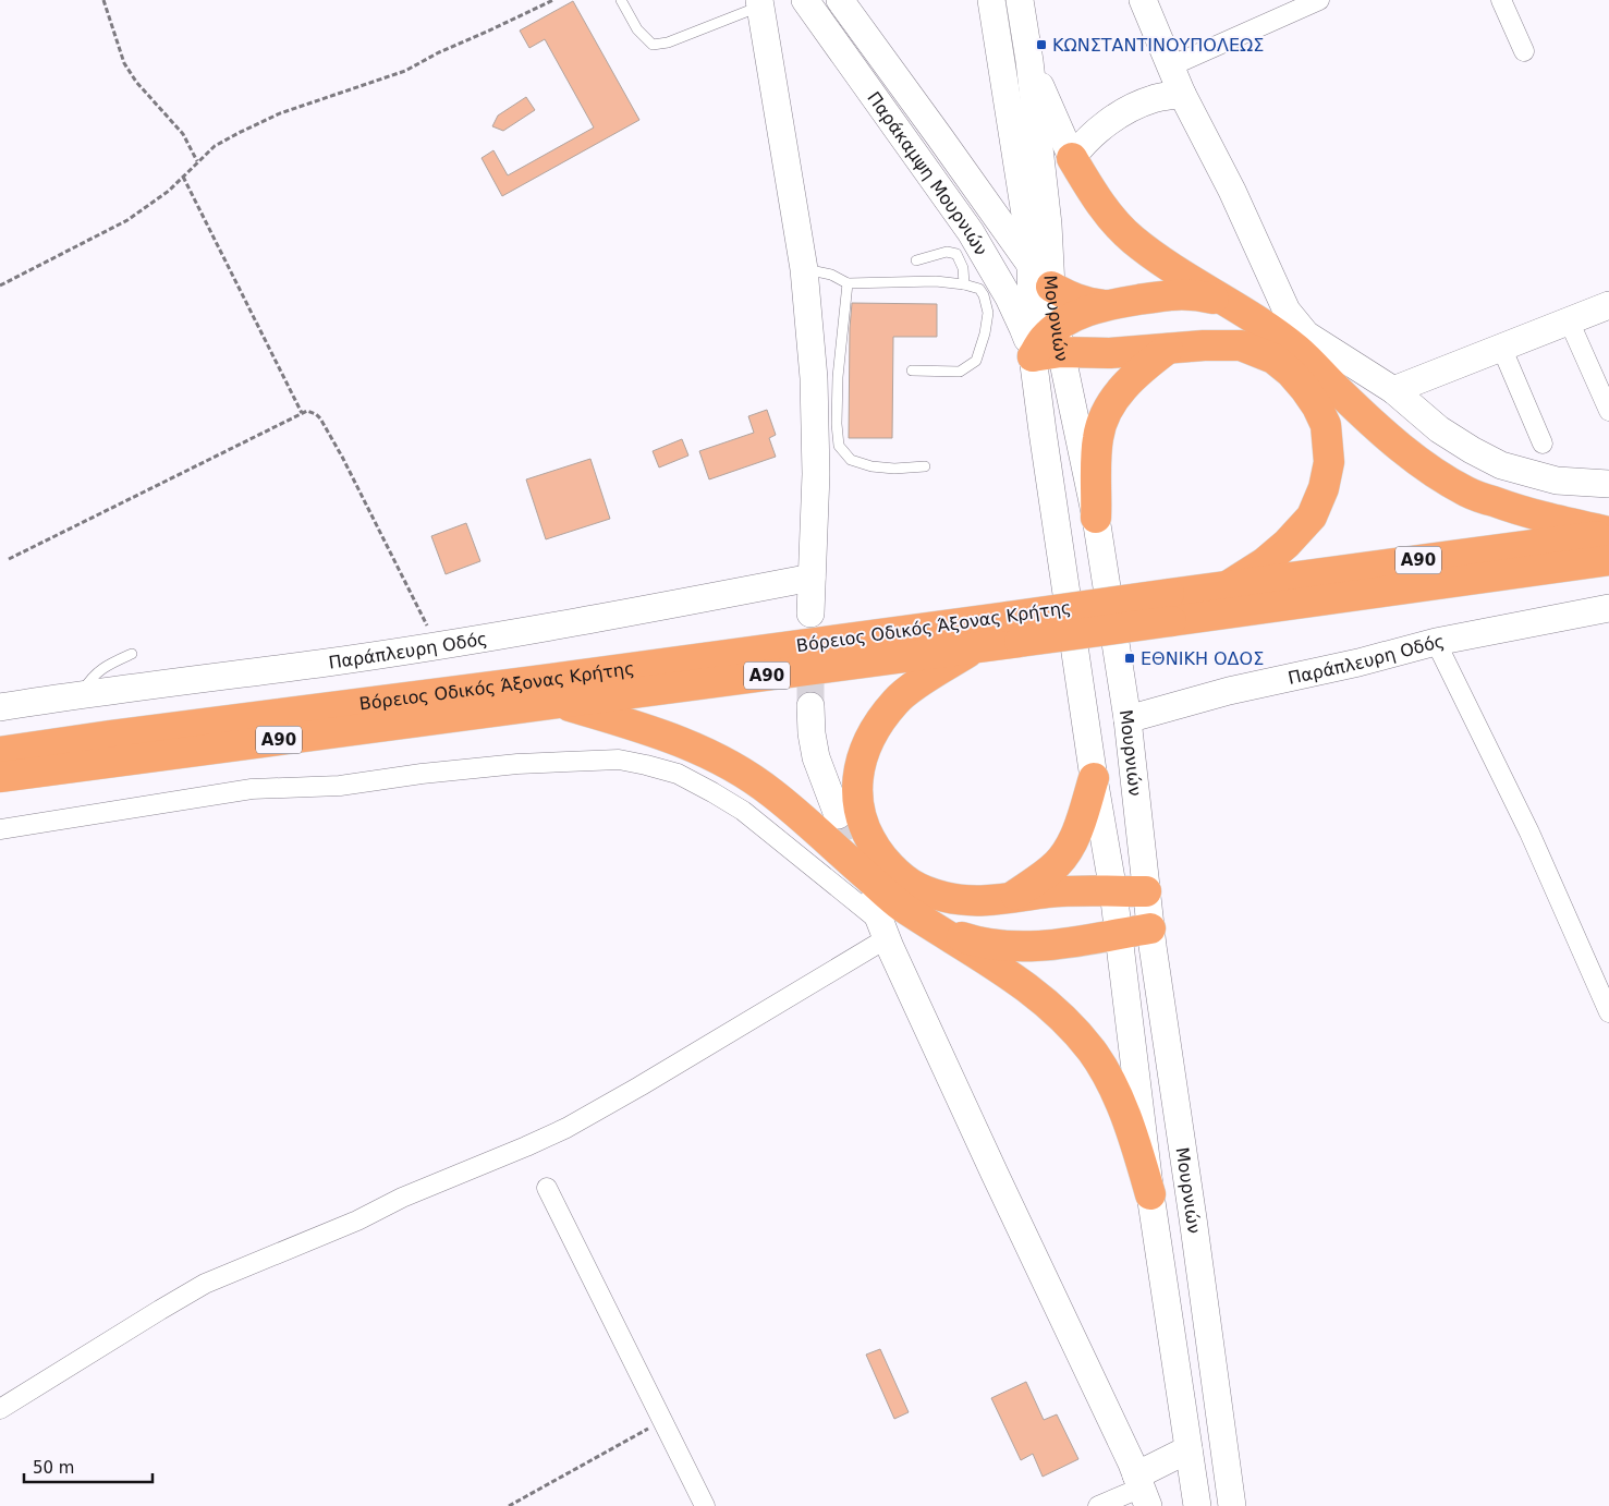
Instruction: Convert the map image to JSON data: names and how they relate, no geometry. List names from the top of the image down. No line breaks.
{"streets":{"highway":["Α90","Βόρειος Οδικός Άξονας Κρήτης"],"street":["Παράκαμψη Μουρνιών","Μουρνιών","Παράπλευρη Οδός"]},"crossings":[["Παράκαμψη Μουρνιών","Μουρνιών"],["Μουρνιών","Παράπλευρη Οδός"]],"places":{"transit":["ΚΩΝΣΤΑΝΤΙΝΟΥΠΟΛΕΩΣ","ΕΘΝΙΚΗ ΟΔΟΣ"]},"scale_bar":"50 m"}
